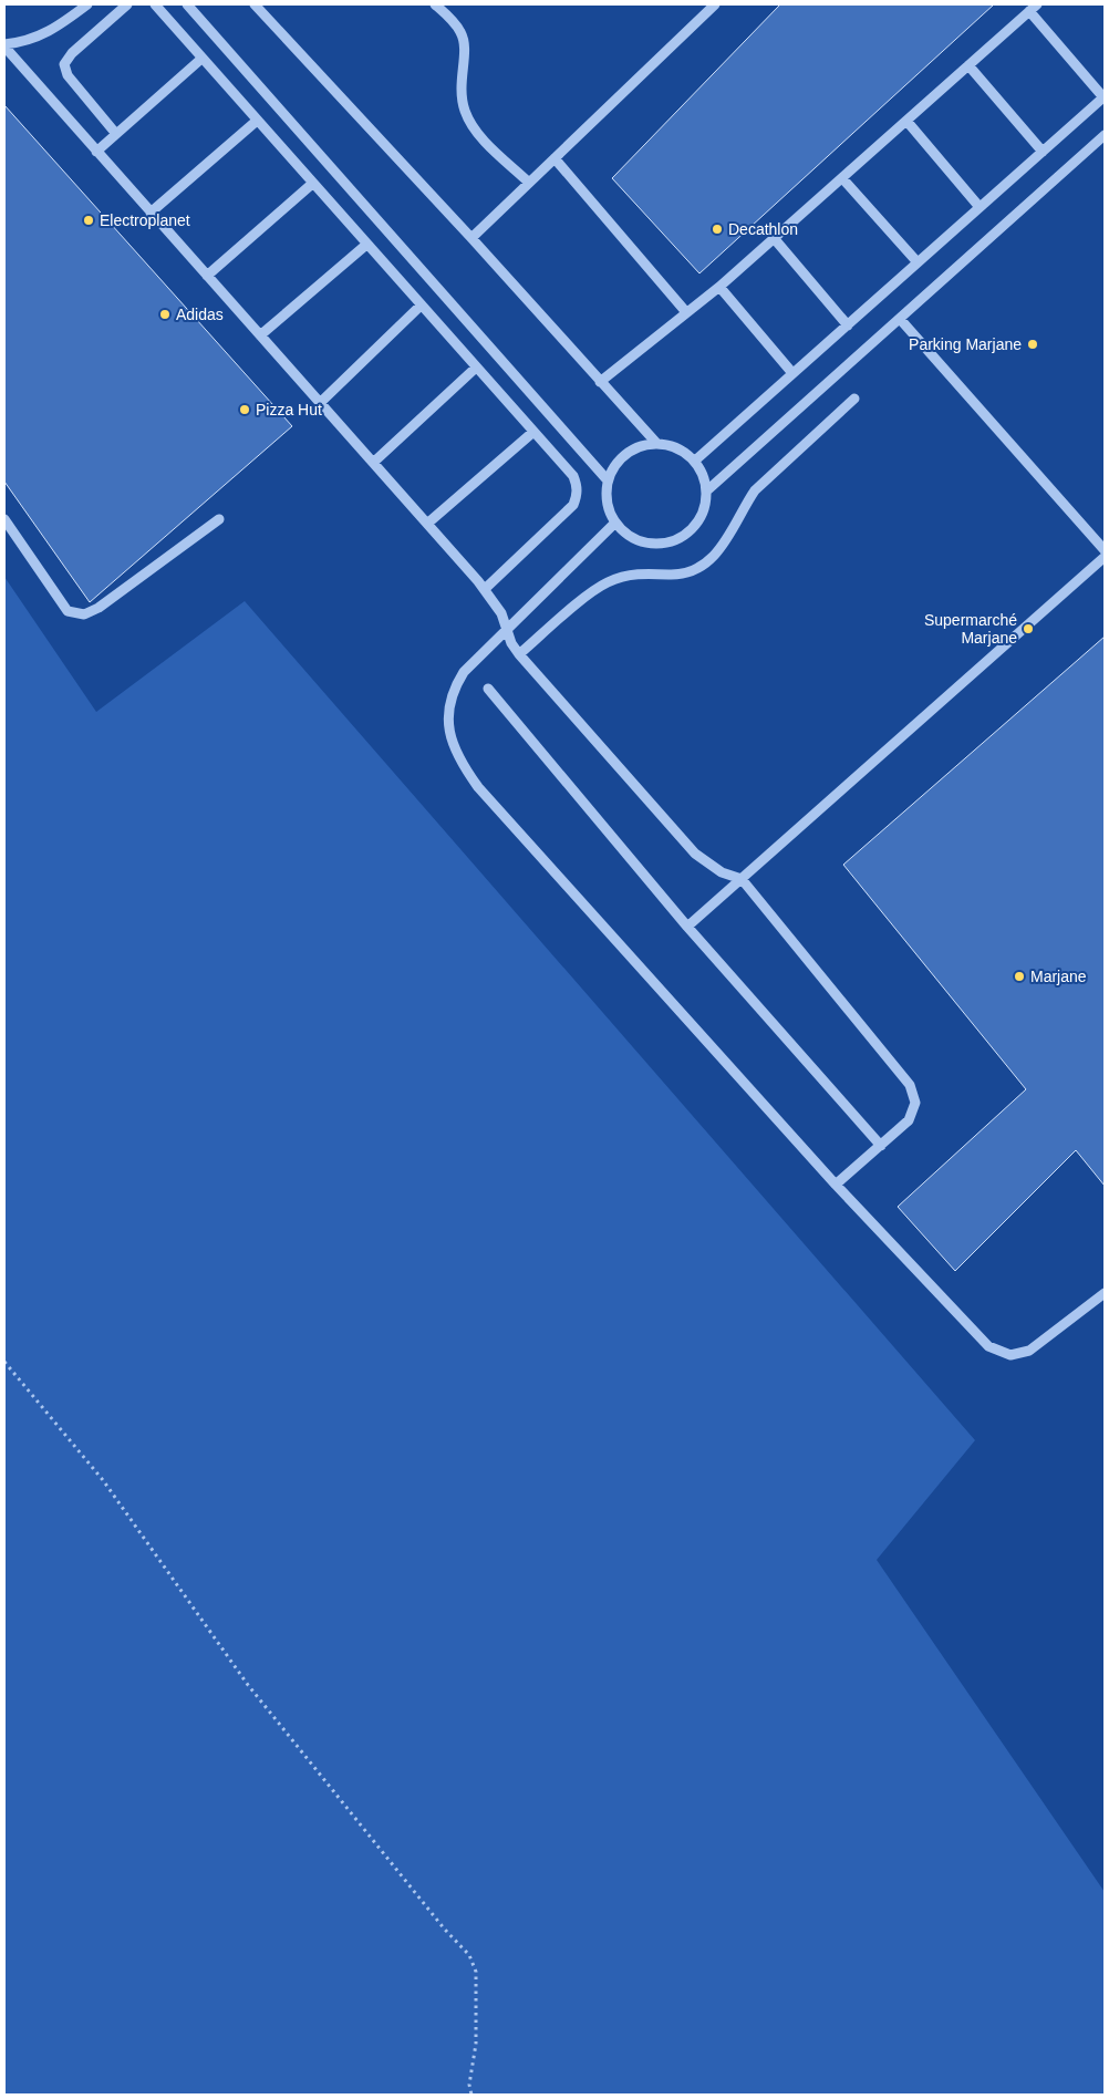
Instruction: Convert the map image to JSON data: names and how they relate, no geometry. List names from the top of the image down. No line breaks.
{"places":["Electroplanet","Decathlon","Adidas","Parking Marjane","Pizza Hut","Supermarché Marjane","Marjane"]}
